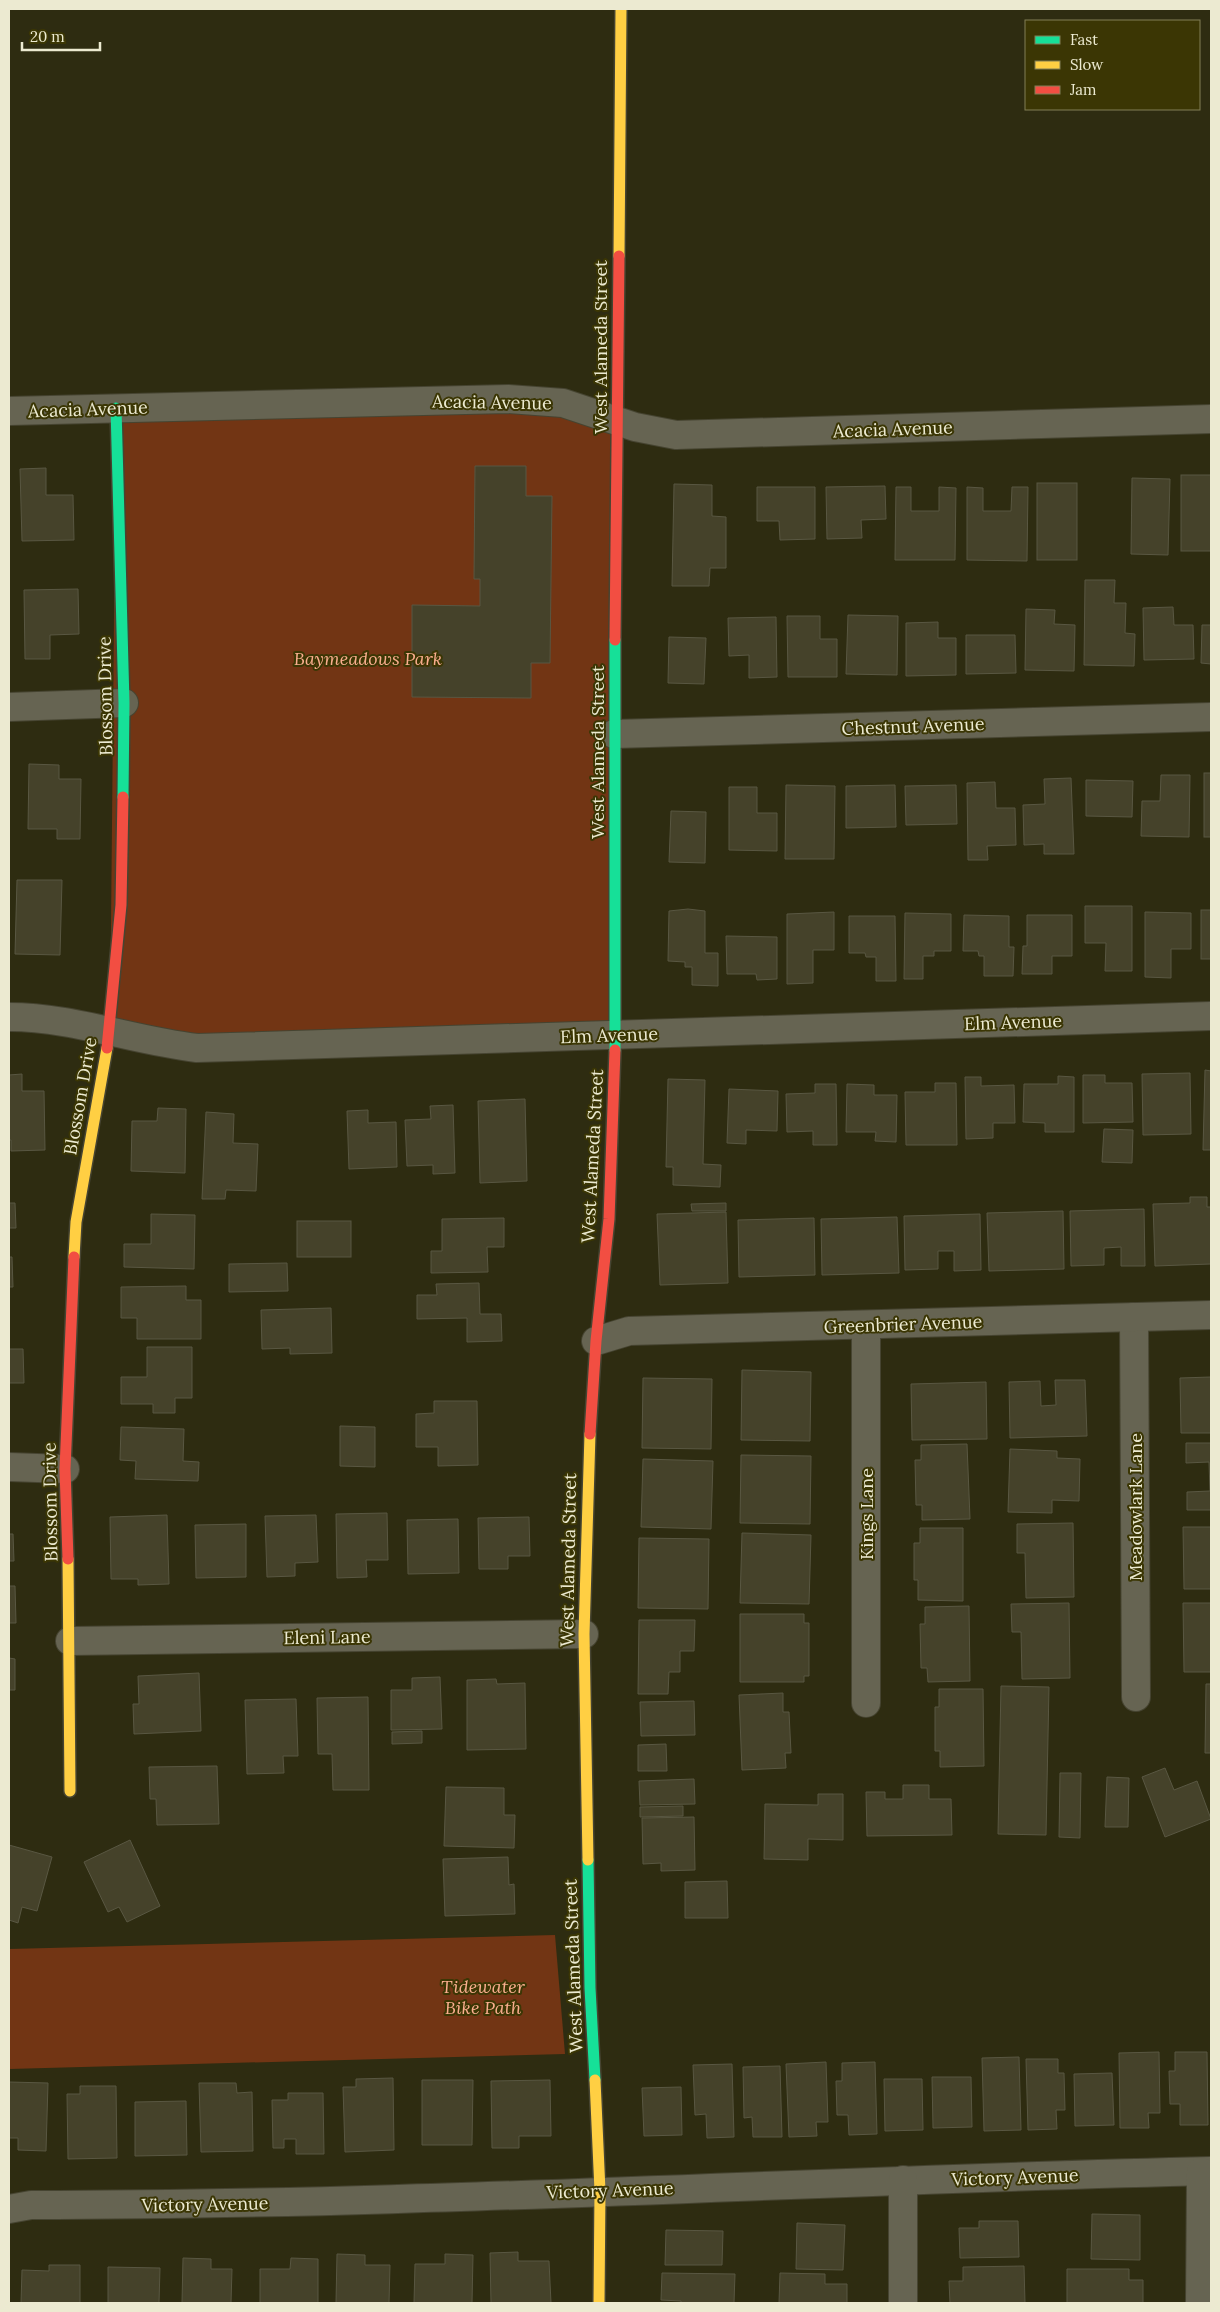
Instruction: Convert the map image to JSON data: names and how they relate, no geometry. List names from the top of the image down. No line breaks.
{"streets":{"street":["West Alameda Street","Acacia Avenue","Blossom Drive","Chestnut Avenue","Elm Avenue","Greenbrier Avenue","Meadowlark Lane","Kings Lane","Eleni Lane","Victory Avenue"]},"crossings":[["West Alameda Street","Acacia Avenue"],["West Alameda Street","Chestnut Avenue"],["West Alameda Street","Elm Avenue"],["West Alameda Street","Greenbrier Avenue"],["West Alameda Street","Eleni Lane"],["West Alameda Street","Victory Avenue"],["Acacia Avenue","Blossom Drive"],["Blossom Drive","Elm Avenue"],["Blossom Drive","Eleni Lane"],["Greenbrier Avenue","Meadowlark Lane"],["Greenbrier Avenue","Kings Lane"]],"parks":["Baymeadows Park","Tidewater Bike Path"],"legend":["Fast","Slow","Jam"],"scale_bar":"20 m"}
